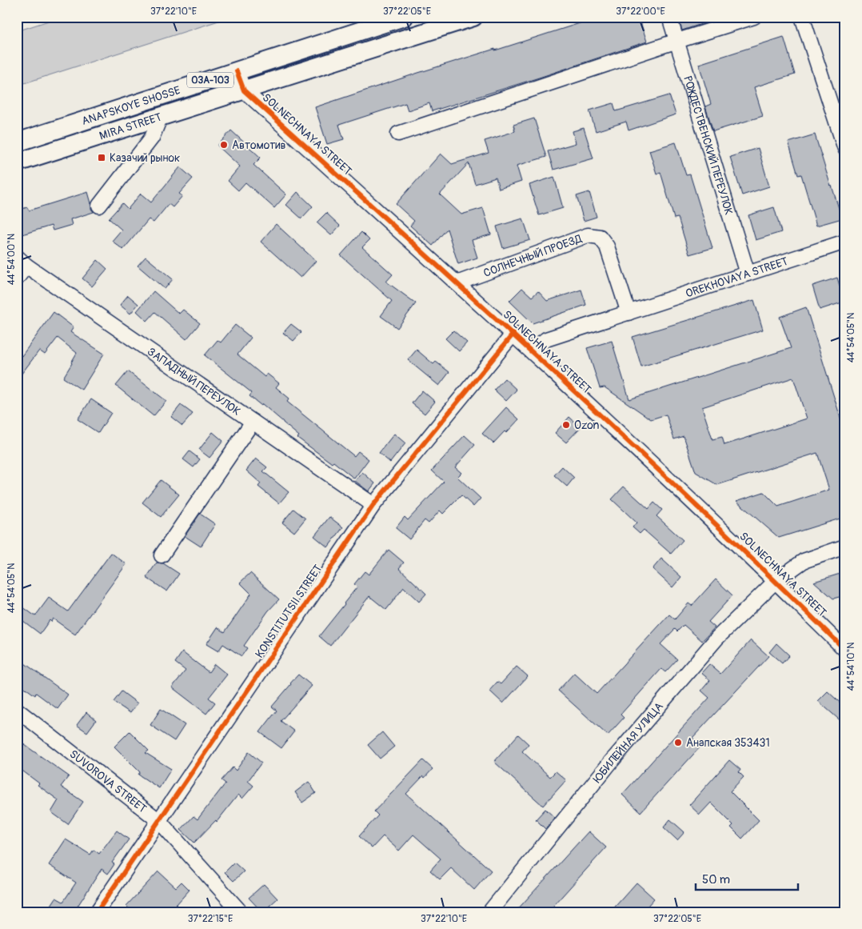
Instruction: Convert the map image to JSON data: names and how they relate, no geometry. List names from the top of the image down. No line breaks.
{"streets":{"main road":["03А-103","ANAPSKOYE SHOSSE","MIRA STREET"],"street":["SOLNECHNAYA STREET","РОЖДЕСТВЕНСКИЙ ПЕРЕУЛОК","СОЛНЕЧНЫЙ ПРОЕЗД","OREKHOVAYA STREET","ЗАПАДНЫЙ ПЕРЕУЛОК","KONSTITUTSII STREET","ЮБИЛЕЙНАЯ УЛИЦА","SUVOROVA STREET"]},"crossings":[["03А-103","MIRA STREET"],["03А-103","SOLNECHNAYA STREET"],["ANAPSKOYE SHOSSE","SOLNECHNAYA STREET"],["MIRA STREET","SOLNECHNAYA STREET"],["SOLNECHNAYA STREET","СОЛНЕЧНЫЙ ПРОЕЗД"],["SOLNECHNAYA STREET","OREKHOVAYA STREET"],["SOLNECHNAYA STREET","KONSTITUTSII STREET"],["SOLNECHNAYA STREET","ЮБИЛЕЙНАЯ УЛИЦА"],["РОЖДЕСТВЕНСКИЙ ПЕРЕУЛОК","OREKHOVAYA STREET"],["СОЛНЕЧНЫЙ ПРОЕЗД","OREKHOVAYA STREET"],["ЗАПАДНЫЙ ПЕРЕУЛОК","KONSTITUTSII STREET"],["KONSTITUTSII STREET","SUVOROVA STREET"]],"places":{"other":["Автомотив","Ozon","Анапская 353431"],"transit":["Казачий рынок"]},"scale_bar":"50 m","coordinates":["37°22'10\"E","37°22'05\"E","37°22'00\"E","44°54'00\"N","44°54'05\"N","44°54'10\"N","37°22'15\"E"]}
